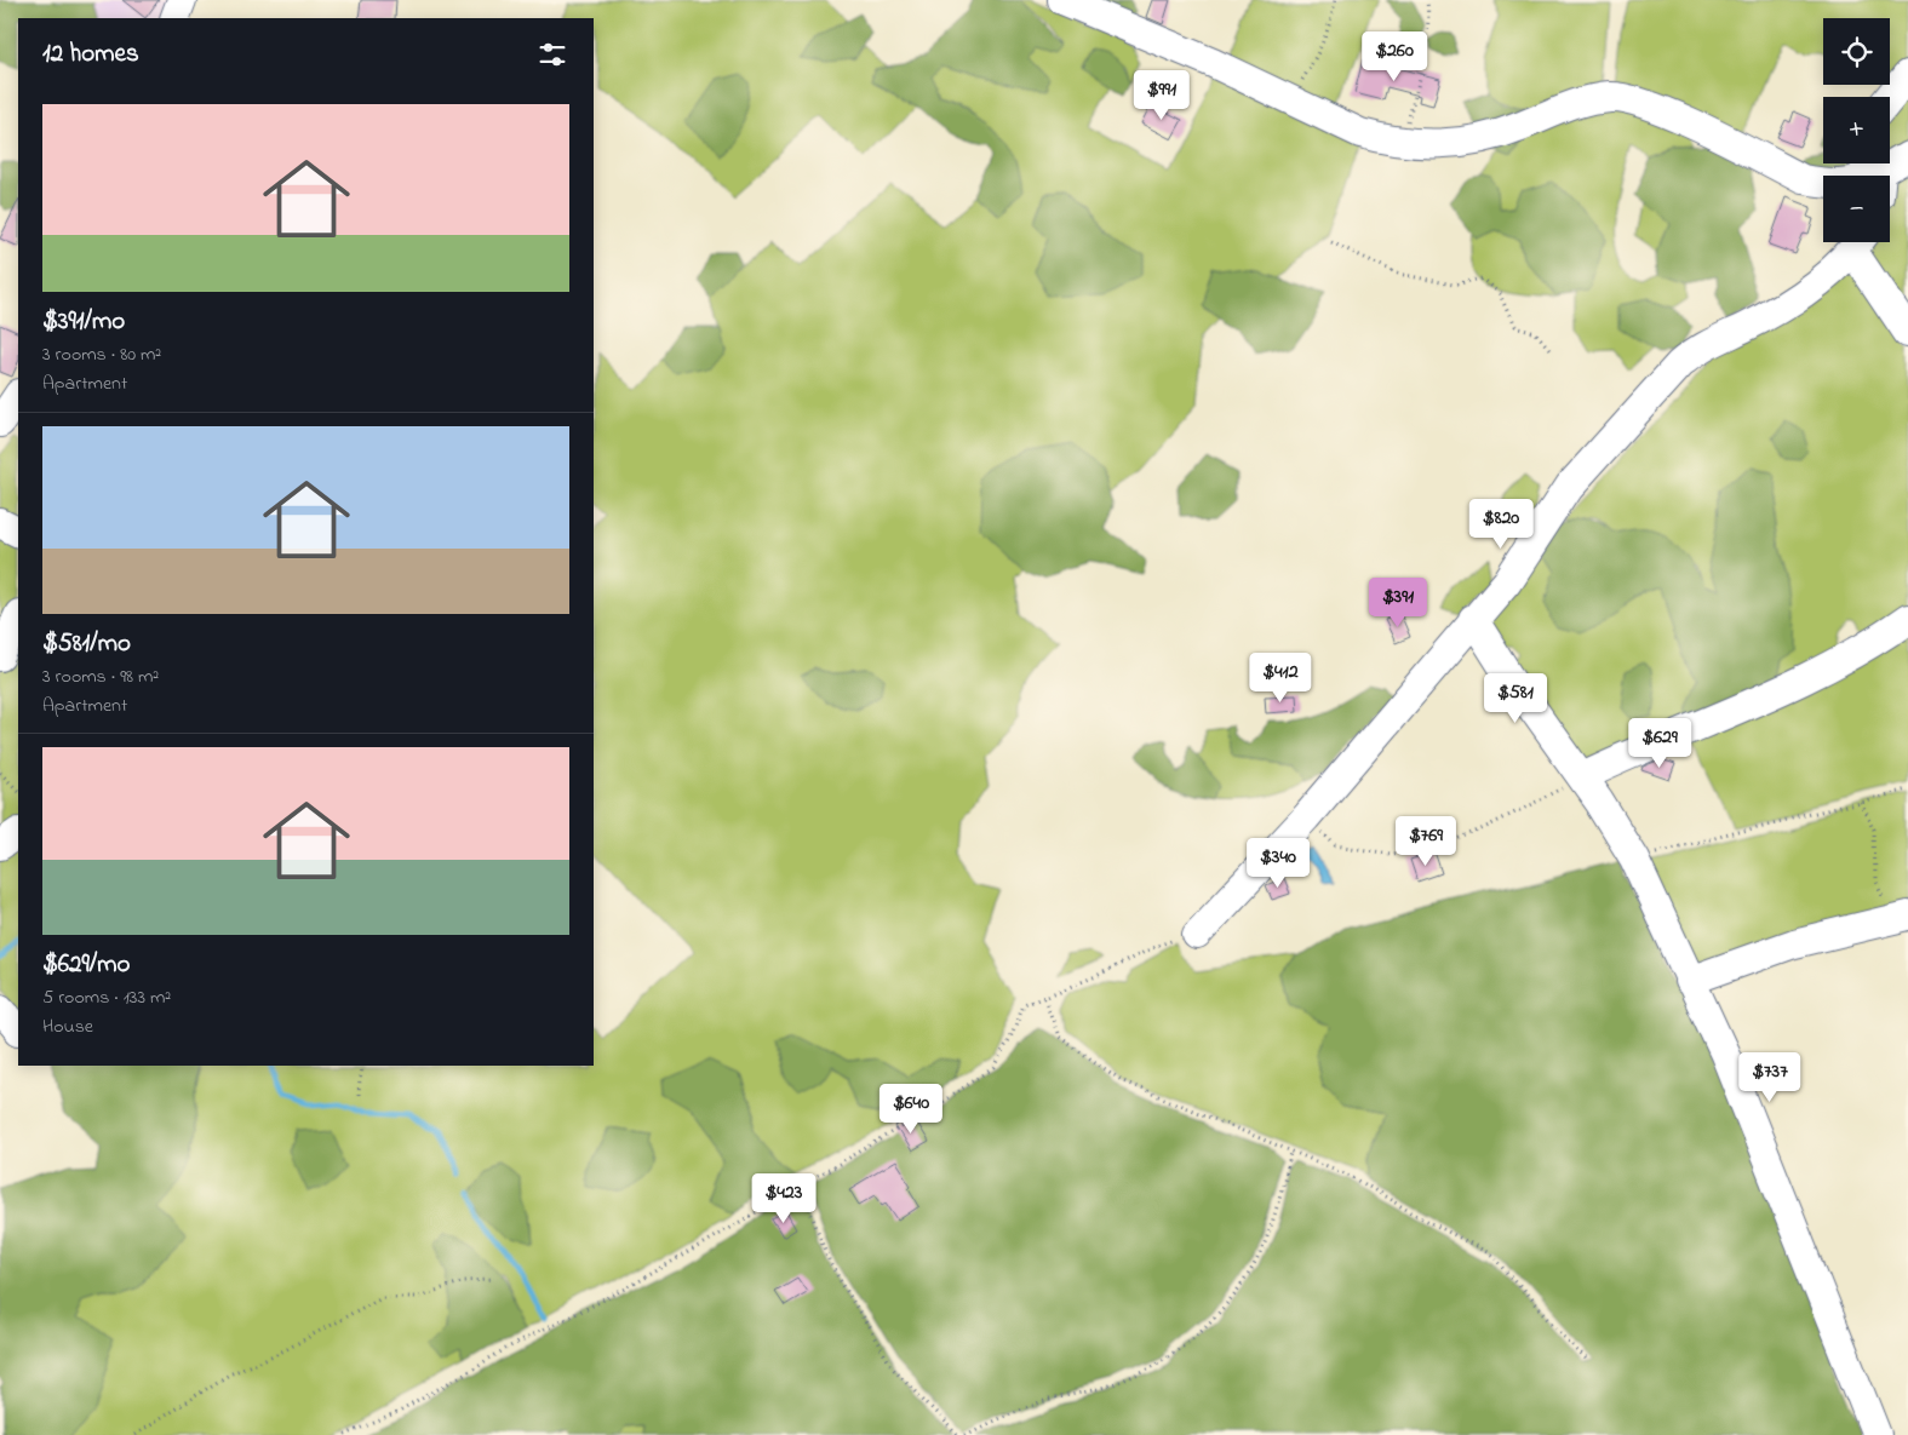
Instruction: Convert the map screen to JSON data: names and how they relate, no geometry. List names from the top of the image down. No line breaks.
{"page":{"map_buttons":["+","−"],"heading":"12 homes","price":["$260","$991","$820","$391","$412","$581","$629","$769","$340","$737","$640","$423"],"list":[{"name":"$391/mo","note":"3 rooms · 80 m² · Apartment"},{"name":"$581/mo","note":"3 rooms · 98 m² · Apartment"},{"name":"$629/mo","note":"5 rooms · 133 m² · House"}]}}
